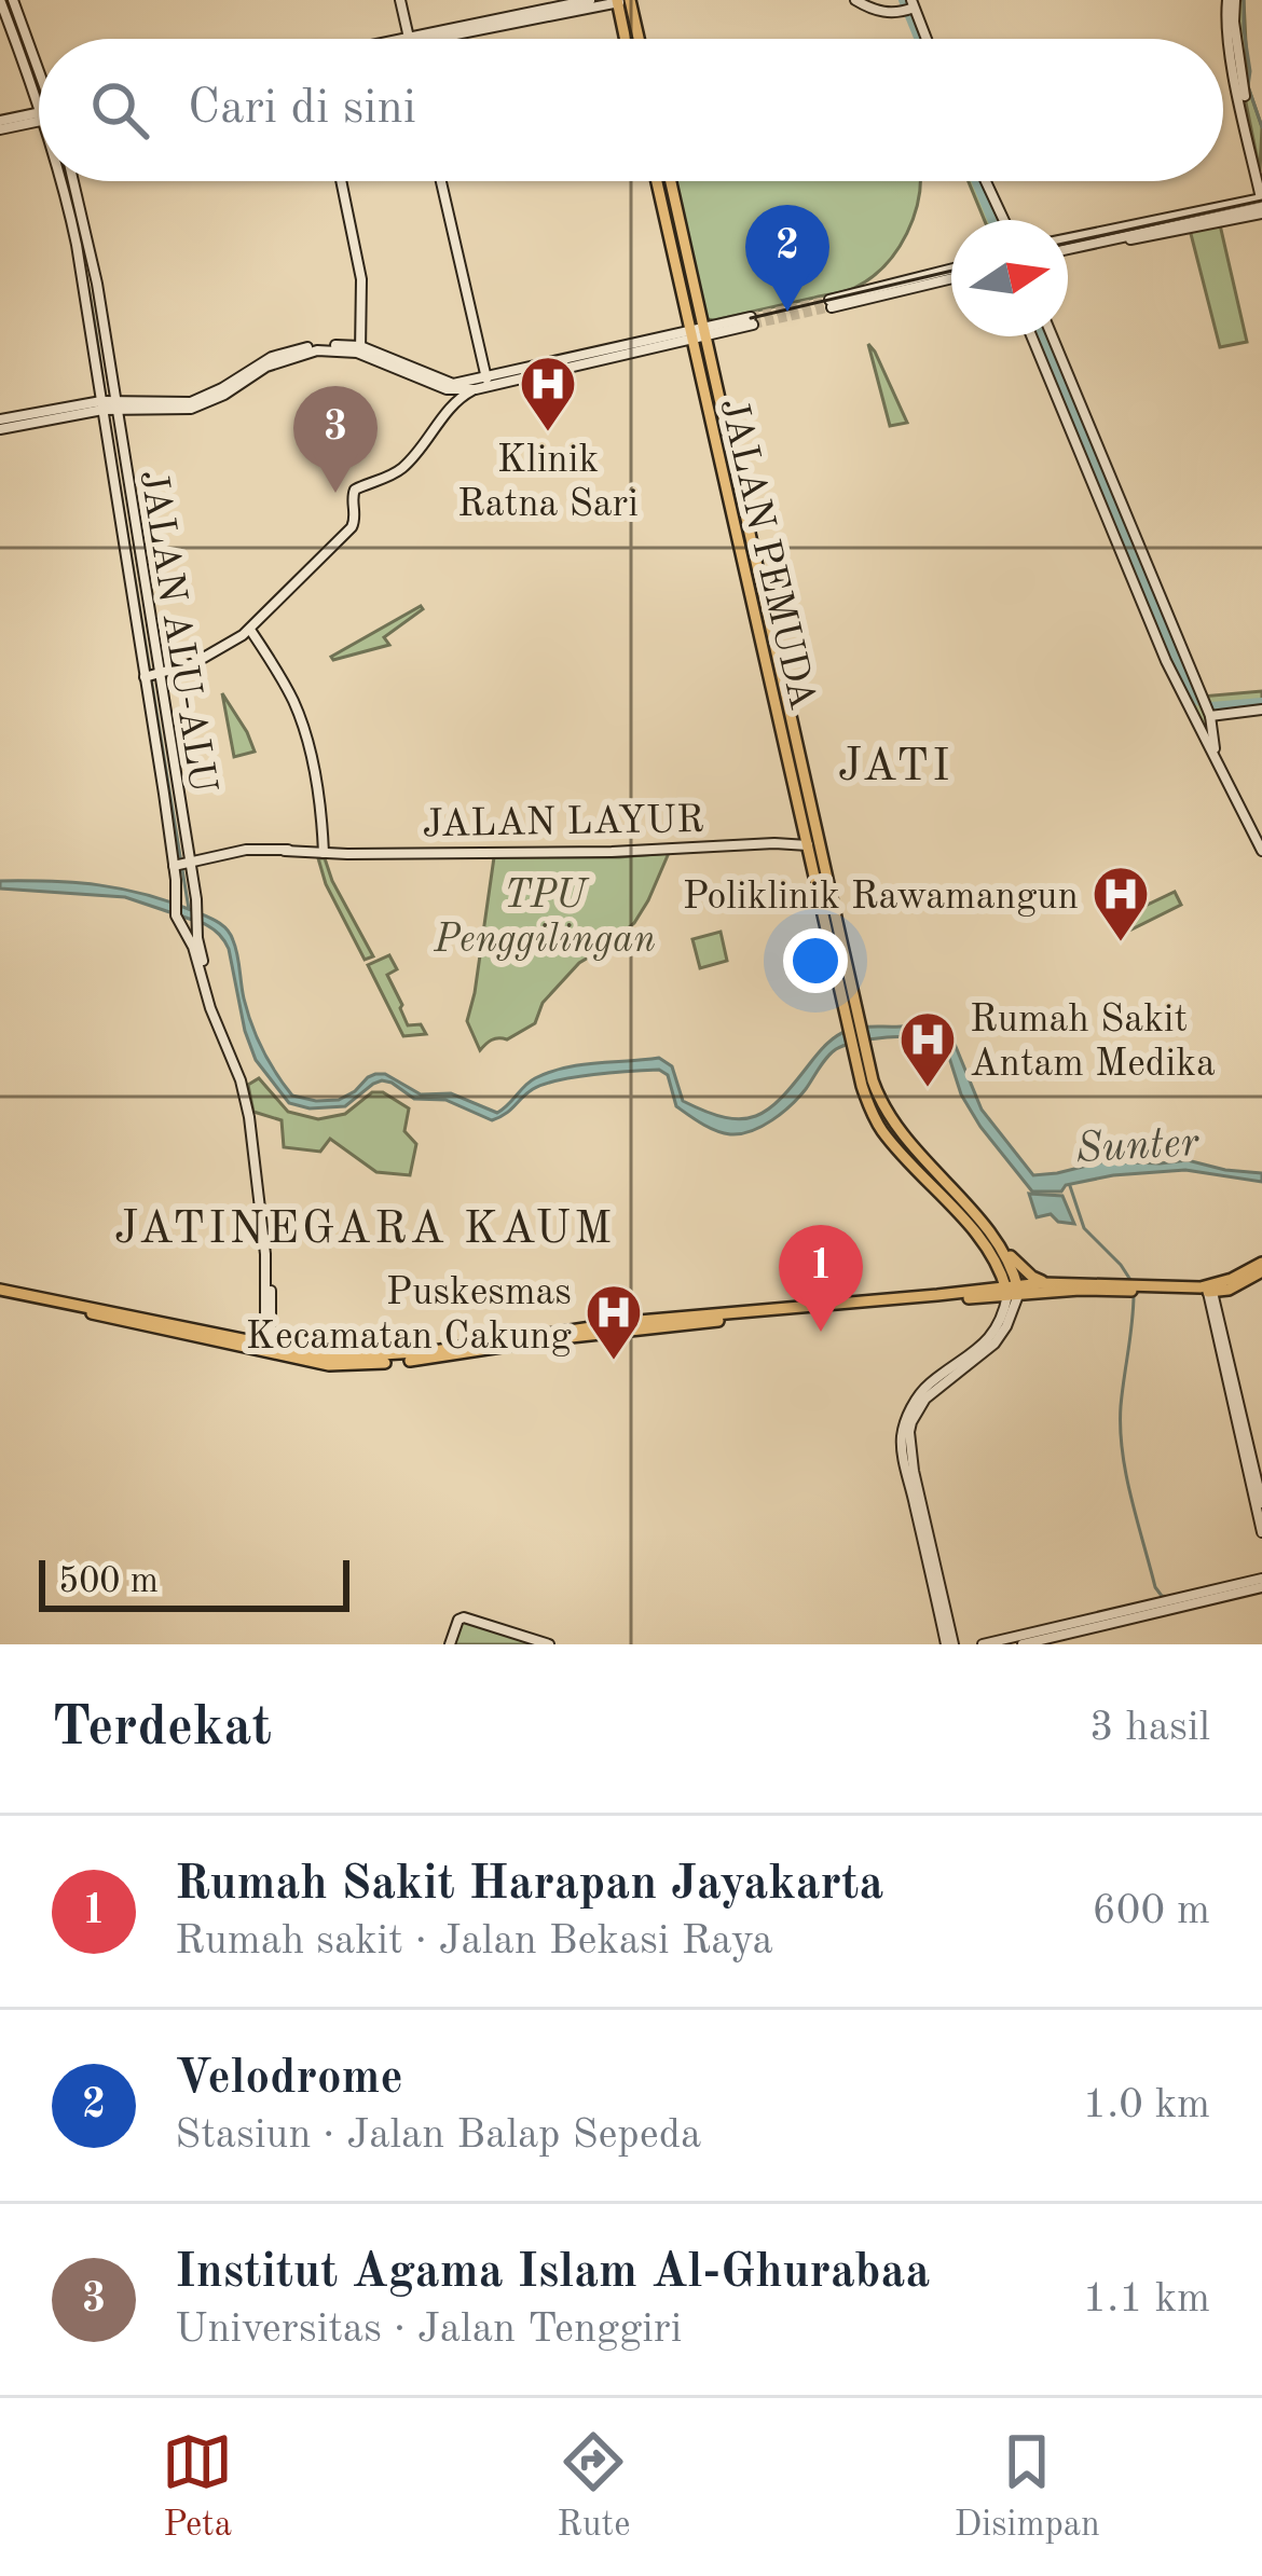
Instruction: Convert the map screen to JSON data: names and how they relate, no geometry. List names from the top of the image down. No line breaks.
{"streets":{"main road":["JALAN PEMUDA"],"street":["JALAN ALU-ALU","JALAN LAYUR"]},"crossings":[["JALAN PEMUDA","JALAN LAYUR"],["JALAN ALU-ALU","JALAN LAYUR"]],"districts":["JATI","JATINEGARA KAUM"],"water":["Sunter"],"parks":["TPU Penggilingan"],"places":{"hospital":["Klinik Ratna Sari","Poliklinik Rawamangun","Rumah Sakit Antam Medika","Puskesmas Kecamatan Cakung"]},"scale_bar":"500 m","north":"right","page":{"search":"Cari di sini","pins":["2","3","1"],"scale":"500 m","heading":["Terdekat","3 hasil"],"list":[{"mark":"1","name":"Rumah Sakit Harapan Jayakarta","note":"Rumah sakit · Jalan Bekasi Raya","value":"600 m"},{"mark":"2","name":"Velodrome","note":"Stasiun · Jalan Balap Sepeda","value":"1.0 km"},{"mark":"3","name":"Institut Agama Islam Al-Ghurabaa","note":"Universitas · Jalan Tenggiri","value":"1.1 km"}],"nav":["Peta","Rute","Disimpan"]}}
